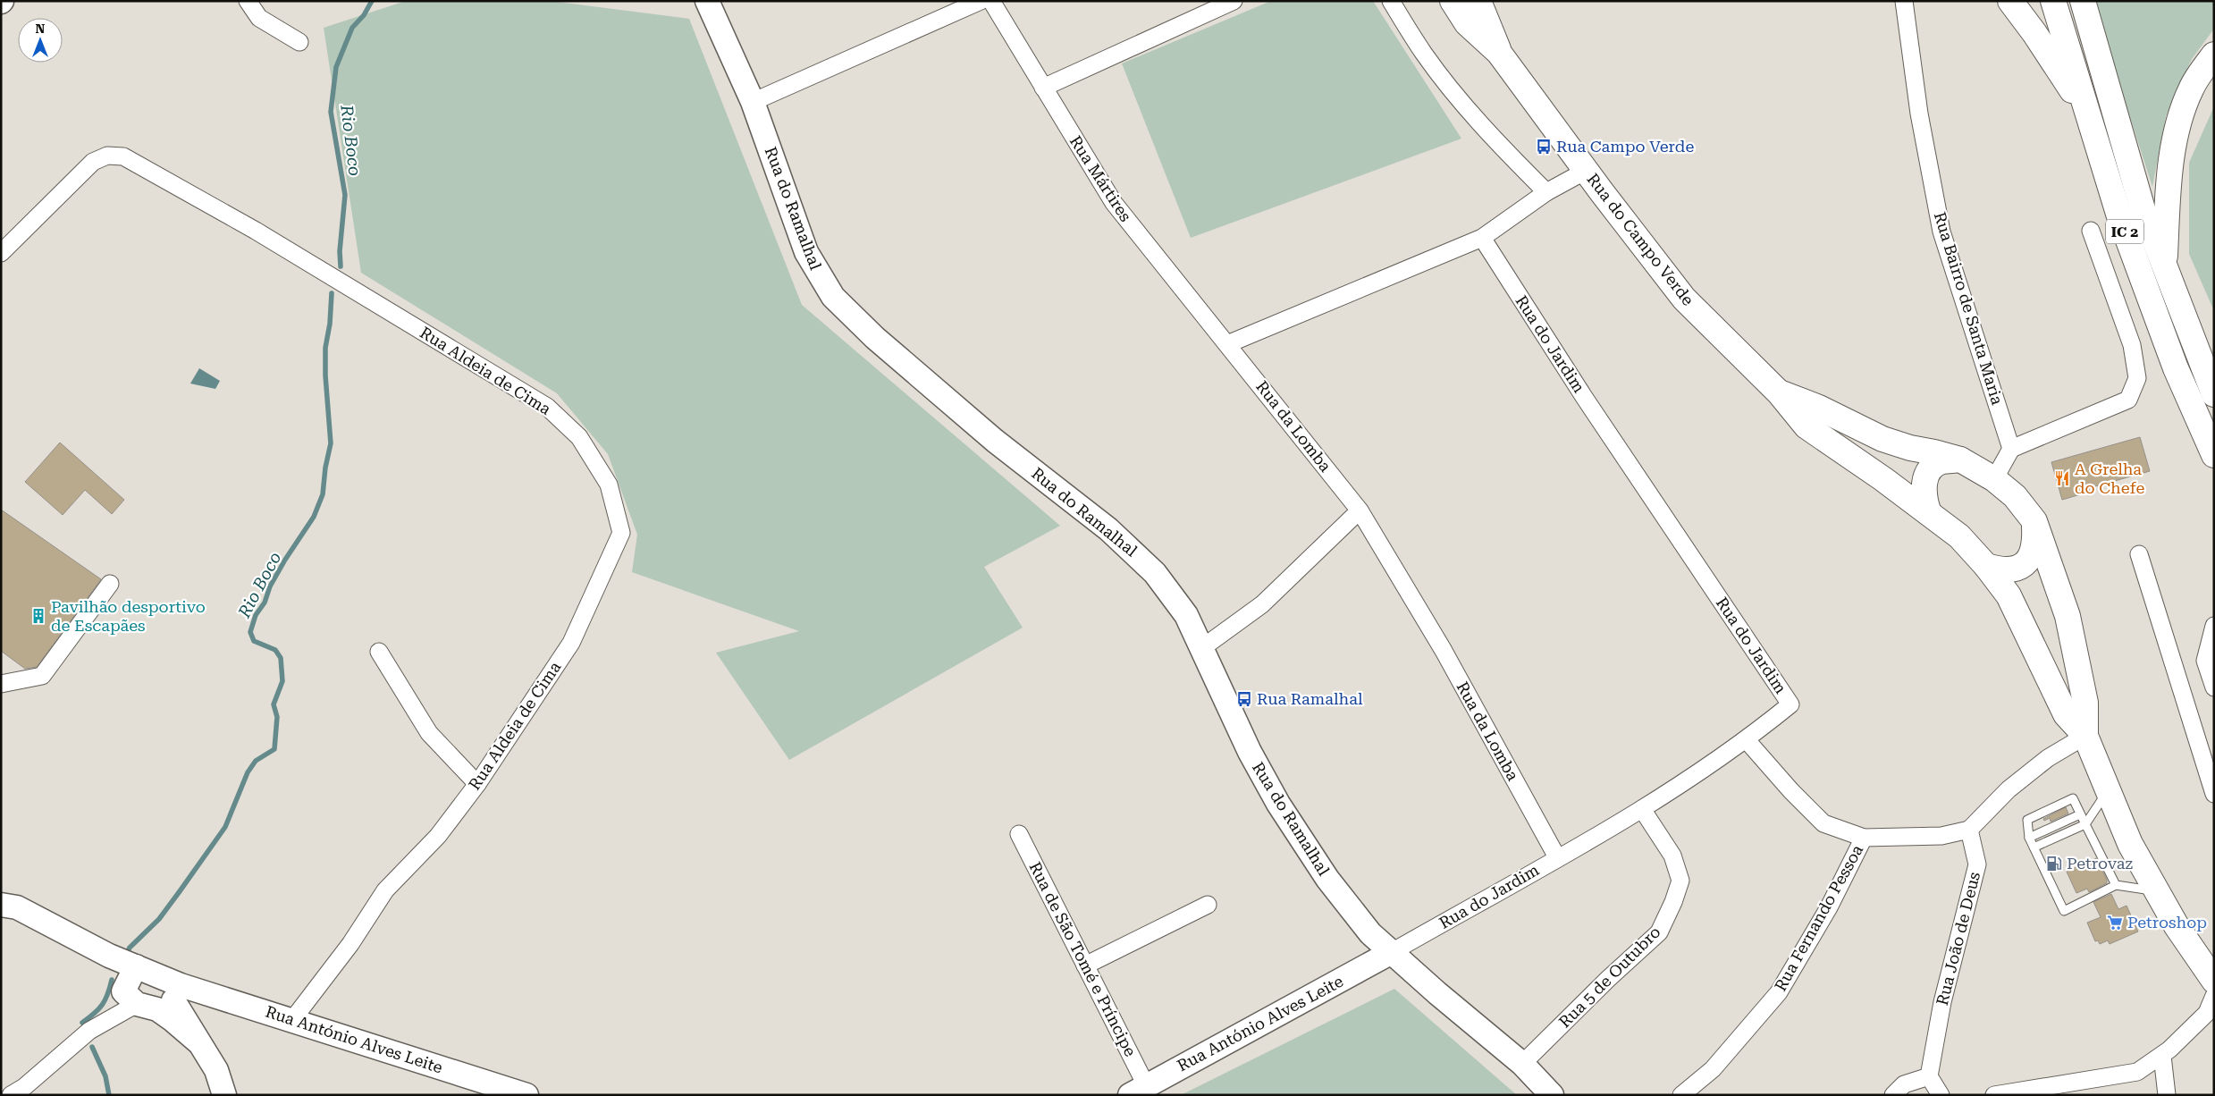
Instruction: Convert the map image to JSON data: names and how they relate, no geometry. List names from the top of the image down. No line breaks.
{"streets":{"main road":["IC 2","Rua do Campo Verde"],"street":["Rua Mártires","Rua do Ramalhal","Rua Bairro de Santa Maria","Rua do Jardim","Rua Aldeia de Cima","Rua da Lomba","Rua Fernando Pessoa","Rua João de Deus","Rua de São Tomé e Príncipe","Rua 5 de Outubro","Rua António Alves Leite"]},"crossings":[["Rua Mártires","Rua da Lomba"],["Rua do Ramalhal","Rua do Jardim"],["Rua do Ramalhal","Rua 5 de Outubro"],["Rua do Ramalhal","Rua António Alves Leite"],["Rua do Jardim","Rua da Lomba"],["Rua do Jardim","Rua 5 de Outubro"],["Rua do Jardim","Rua António Alves Leite"],["Rua Aldeia de Cima","Rua António Alves Leite"],["Rua de São Tomé e Príncipe","Rua António Alves Leite"]],"water":["Rio Boco"],"places":{"bus stop":["Rua Campo Verde","Rua Ramalhal"],"restaurant":["A Grelha do Chefe"],"building":["Pavilhão desportivo de Escapães"],"fuel station":["Petrovaz"],"supermarket":["Petroshop"]},"north":"top"}
